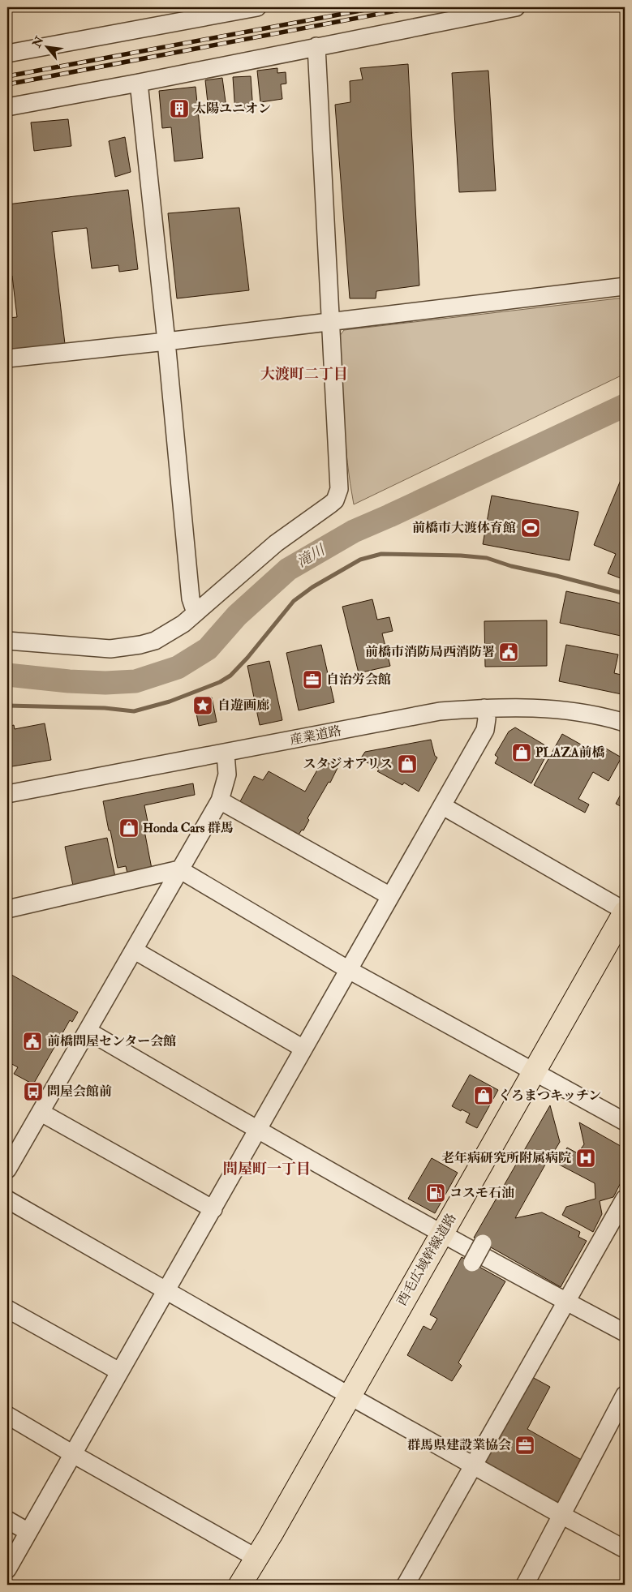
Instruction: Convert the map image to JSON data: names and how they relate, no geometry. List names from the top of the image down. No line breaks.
{"streets":{"main road":["西毛広域幹線道路"],"street":["産業道路"]},"districts":["大渡町二丁目","問屋町一丁目"],"water":["滝川"],"places":{"building":["太陽ユニオン"],"sports":["前橋市大渡体育館"],"public building":["前橋市消防局西消防署","前橋問屋センター会館"],"office":["自治労会館","群馬県建設業協会"],"place":["自遊画廊"],"shop":["PLAZA前橋","スタジオアリス","Honda Cars 群馬","くろまつキッチン"],"bus stop":["問屋会館前"],"hospital":["老年病研究所附属病院"],"fuel station":["コスモ石油"]},"north":"top left"}
